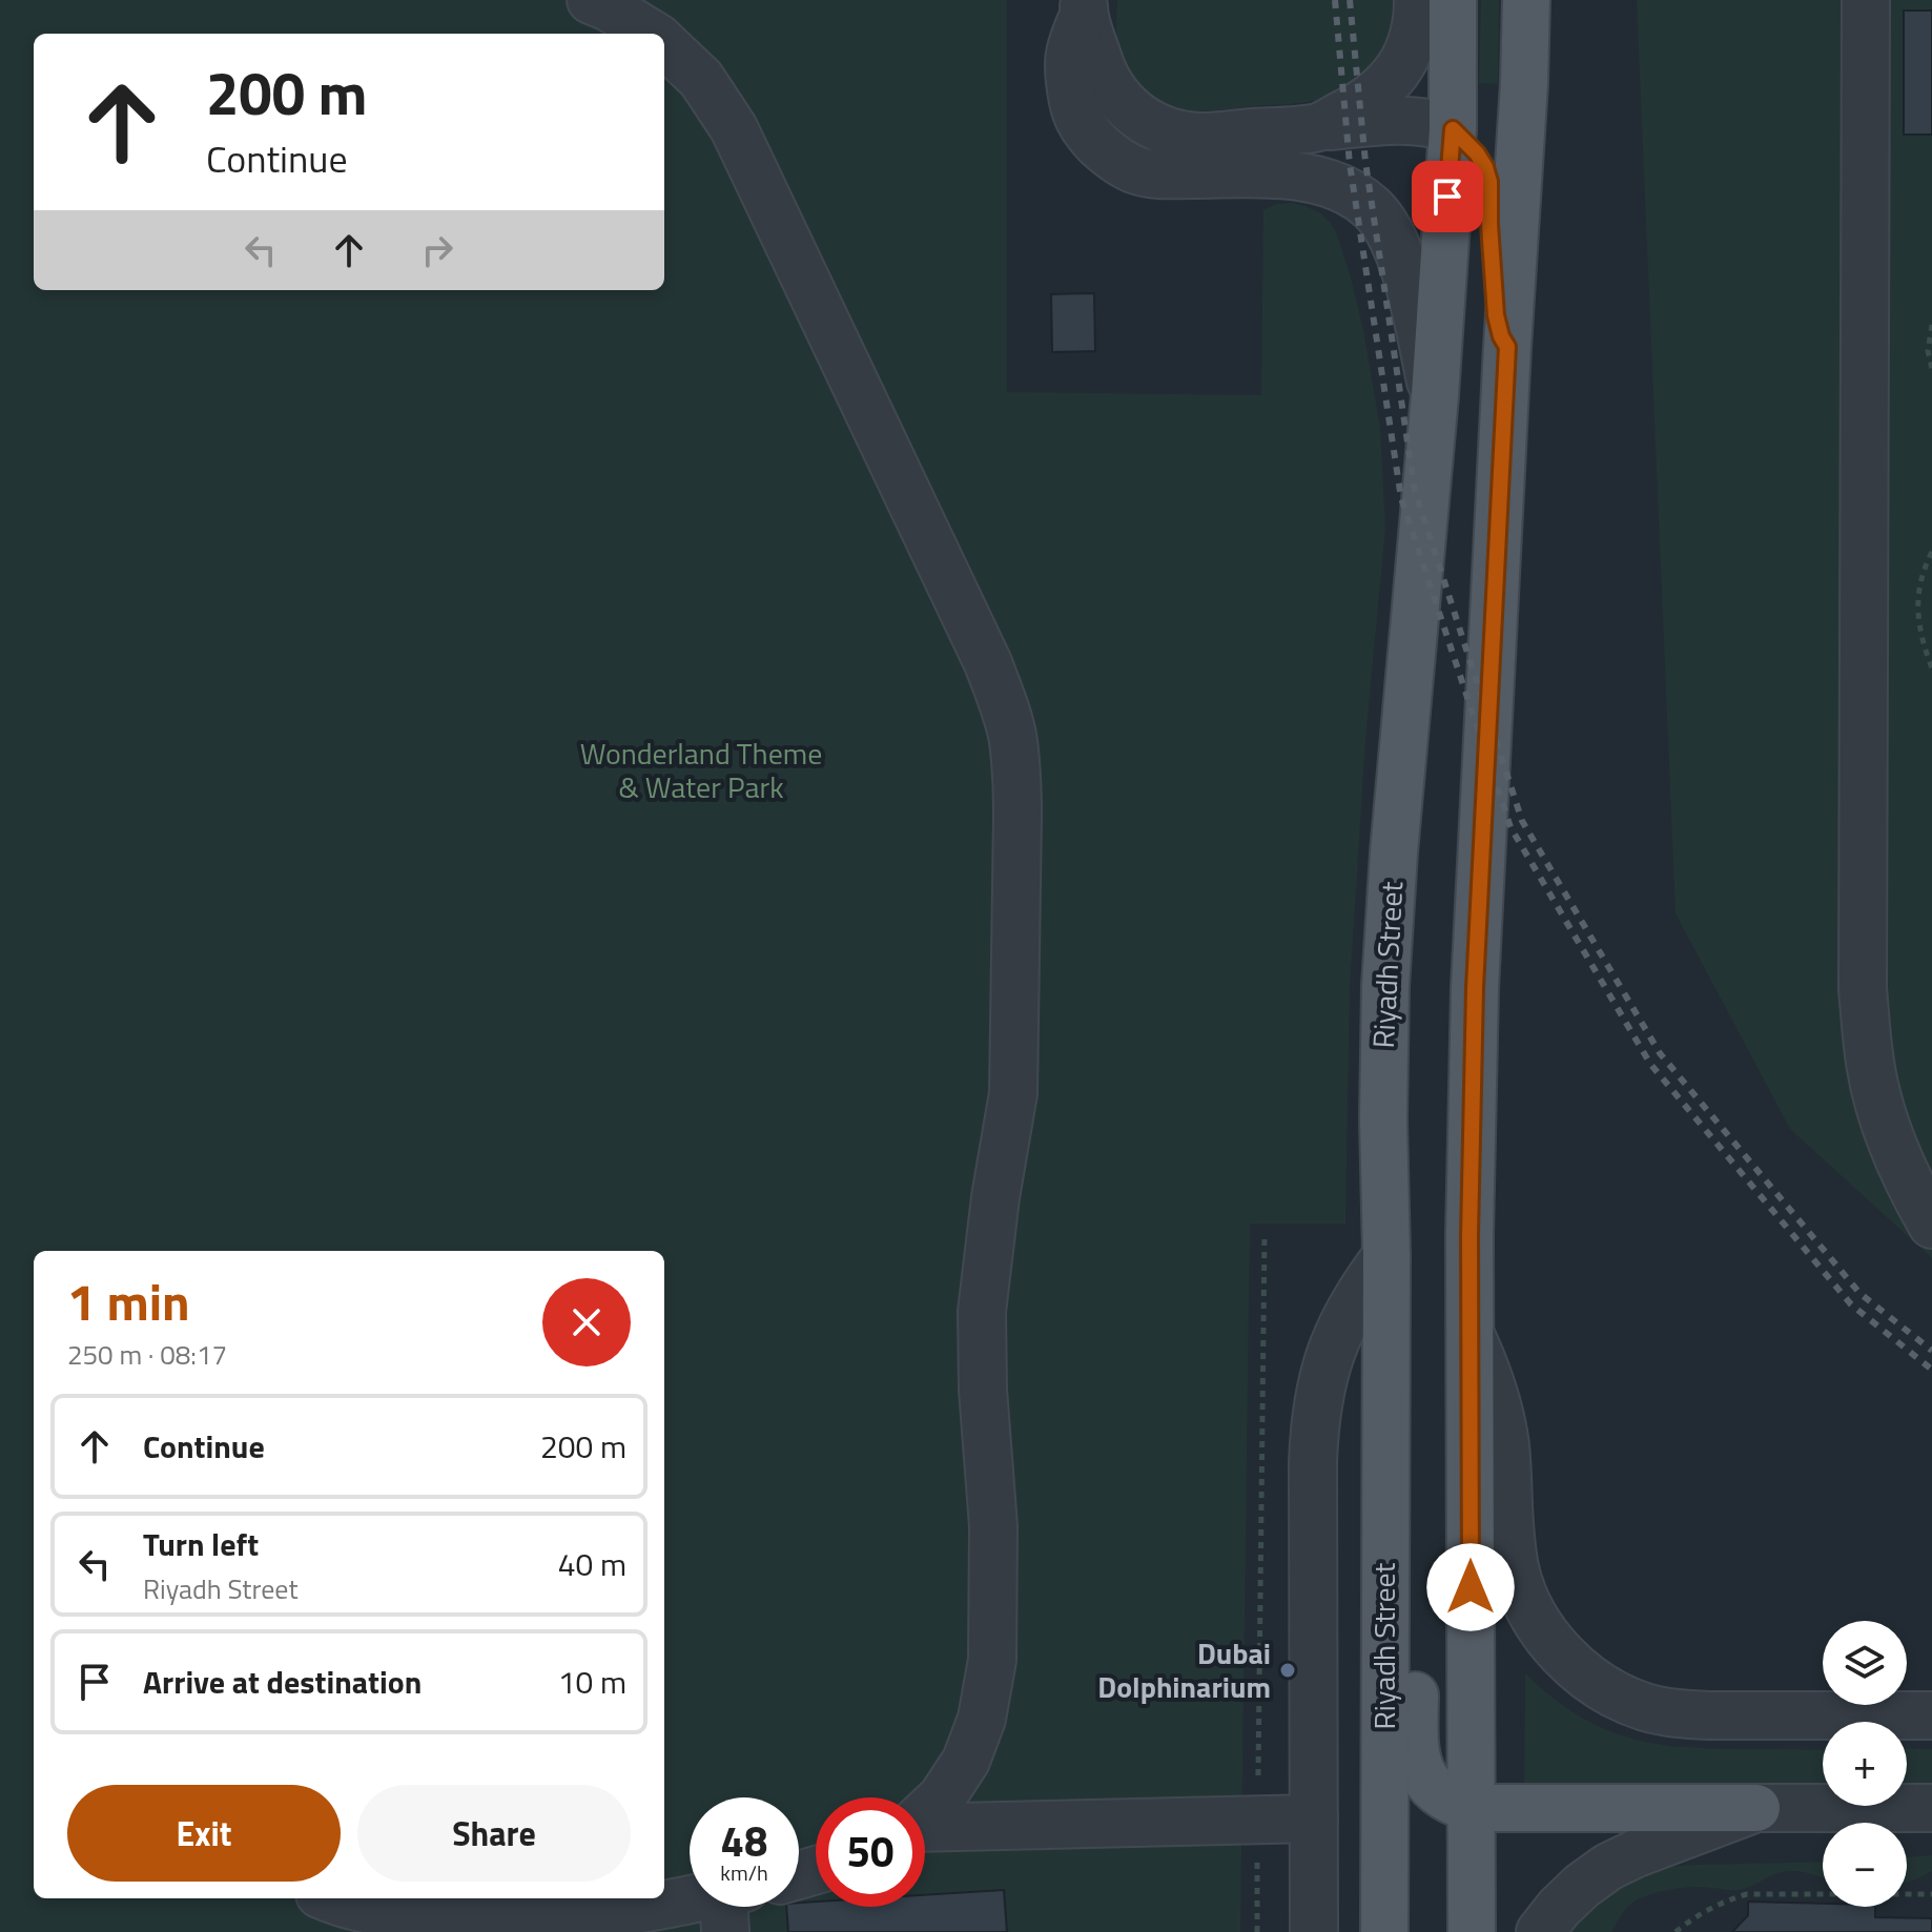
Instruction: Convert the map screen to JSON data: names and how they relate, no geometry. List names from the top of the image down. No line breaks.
{"streets":{"main road":["Riyadh Street"]},"parks":["Wonderland Theme & Water Park"],"places":["Dubai Dolphinarium"],"page":{"turn":["200 m","Continue"],"heading":["1 min","250 m · 08:17"],"list":[{"name":"Continue","value":"200 m"},{"name":"Turn left","note":"Riyadh Street","value":"40 m"},{"name":"Arrive at destination","value":"10 m"}],"map_buttons":["+","−"],"buttons":["Exit","Share"],"speed":"48 km/h","limit":"50"}}
